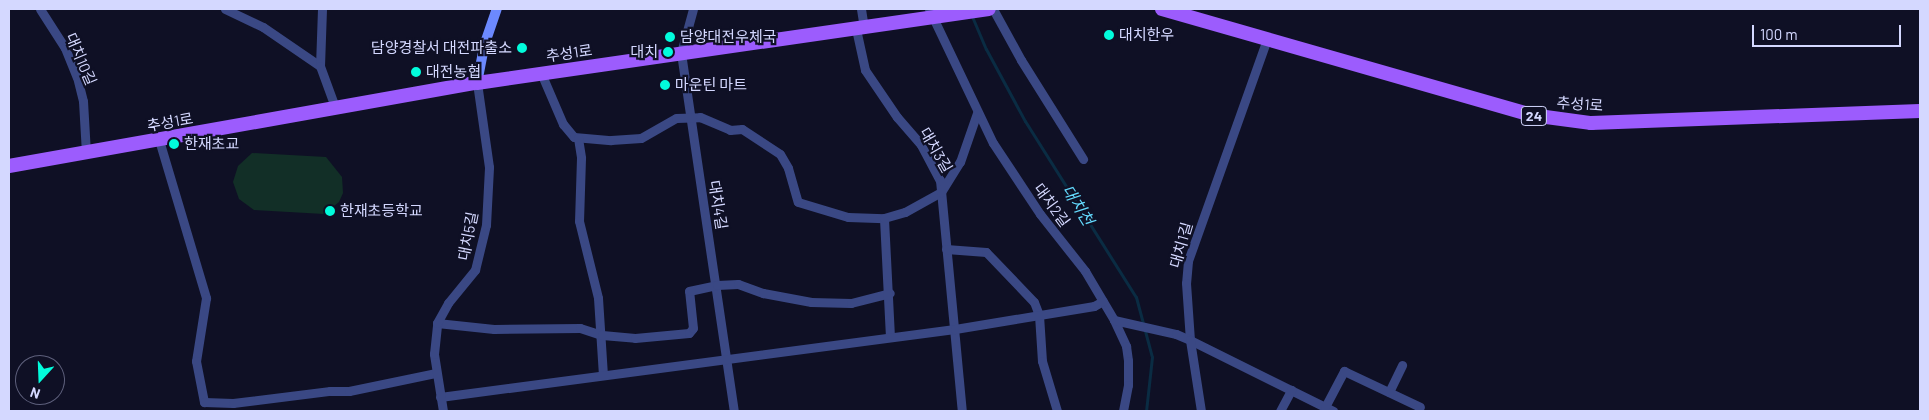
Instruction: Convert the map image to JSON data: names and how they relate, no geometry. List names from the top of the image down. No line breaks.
{"streets":{"main road":["추성1로","24"],"street":["대치10길","대치3길","대치4길","대치2길","대치5길","대치1길"]},"crossings":[["추성1로","대치10길"],["추성1로","대치3길"],["추성1로","대치4길"],["추성1로","대치2길"],["추성1로","대치5길"],["추성1로","대치1길"]],"water":["대치천"],"places":["대치한우","담양대전우체국","담양경찰서 대전파출소","대치","대전농협","마운틴 마트","한재초교","한재초등학교"],"scale_bar":"100 m","north":"bottom"}
